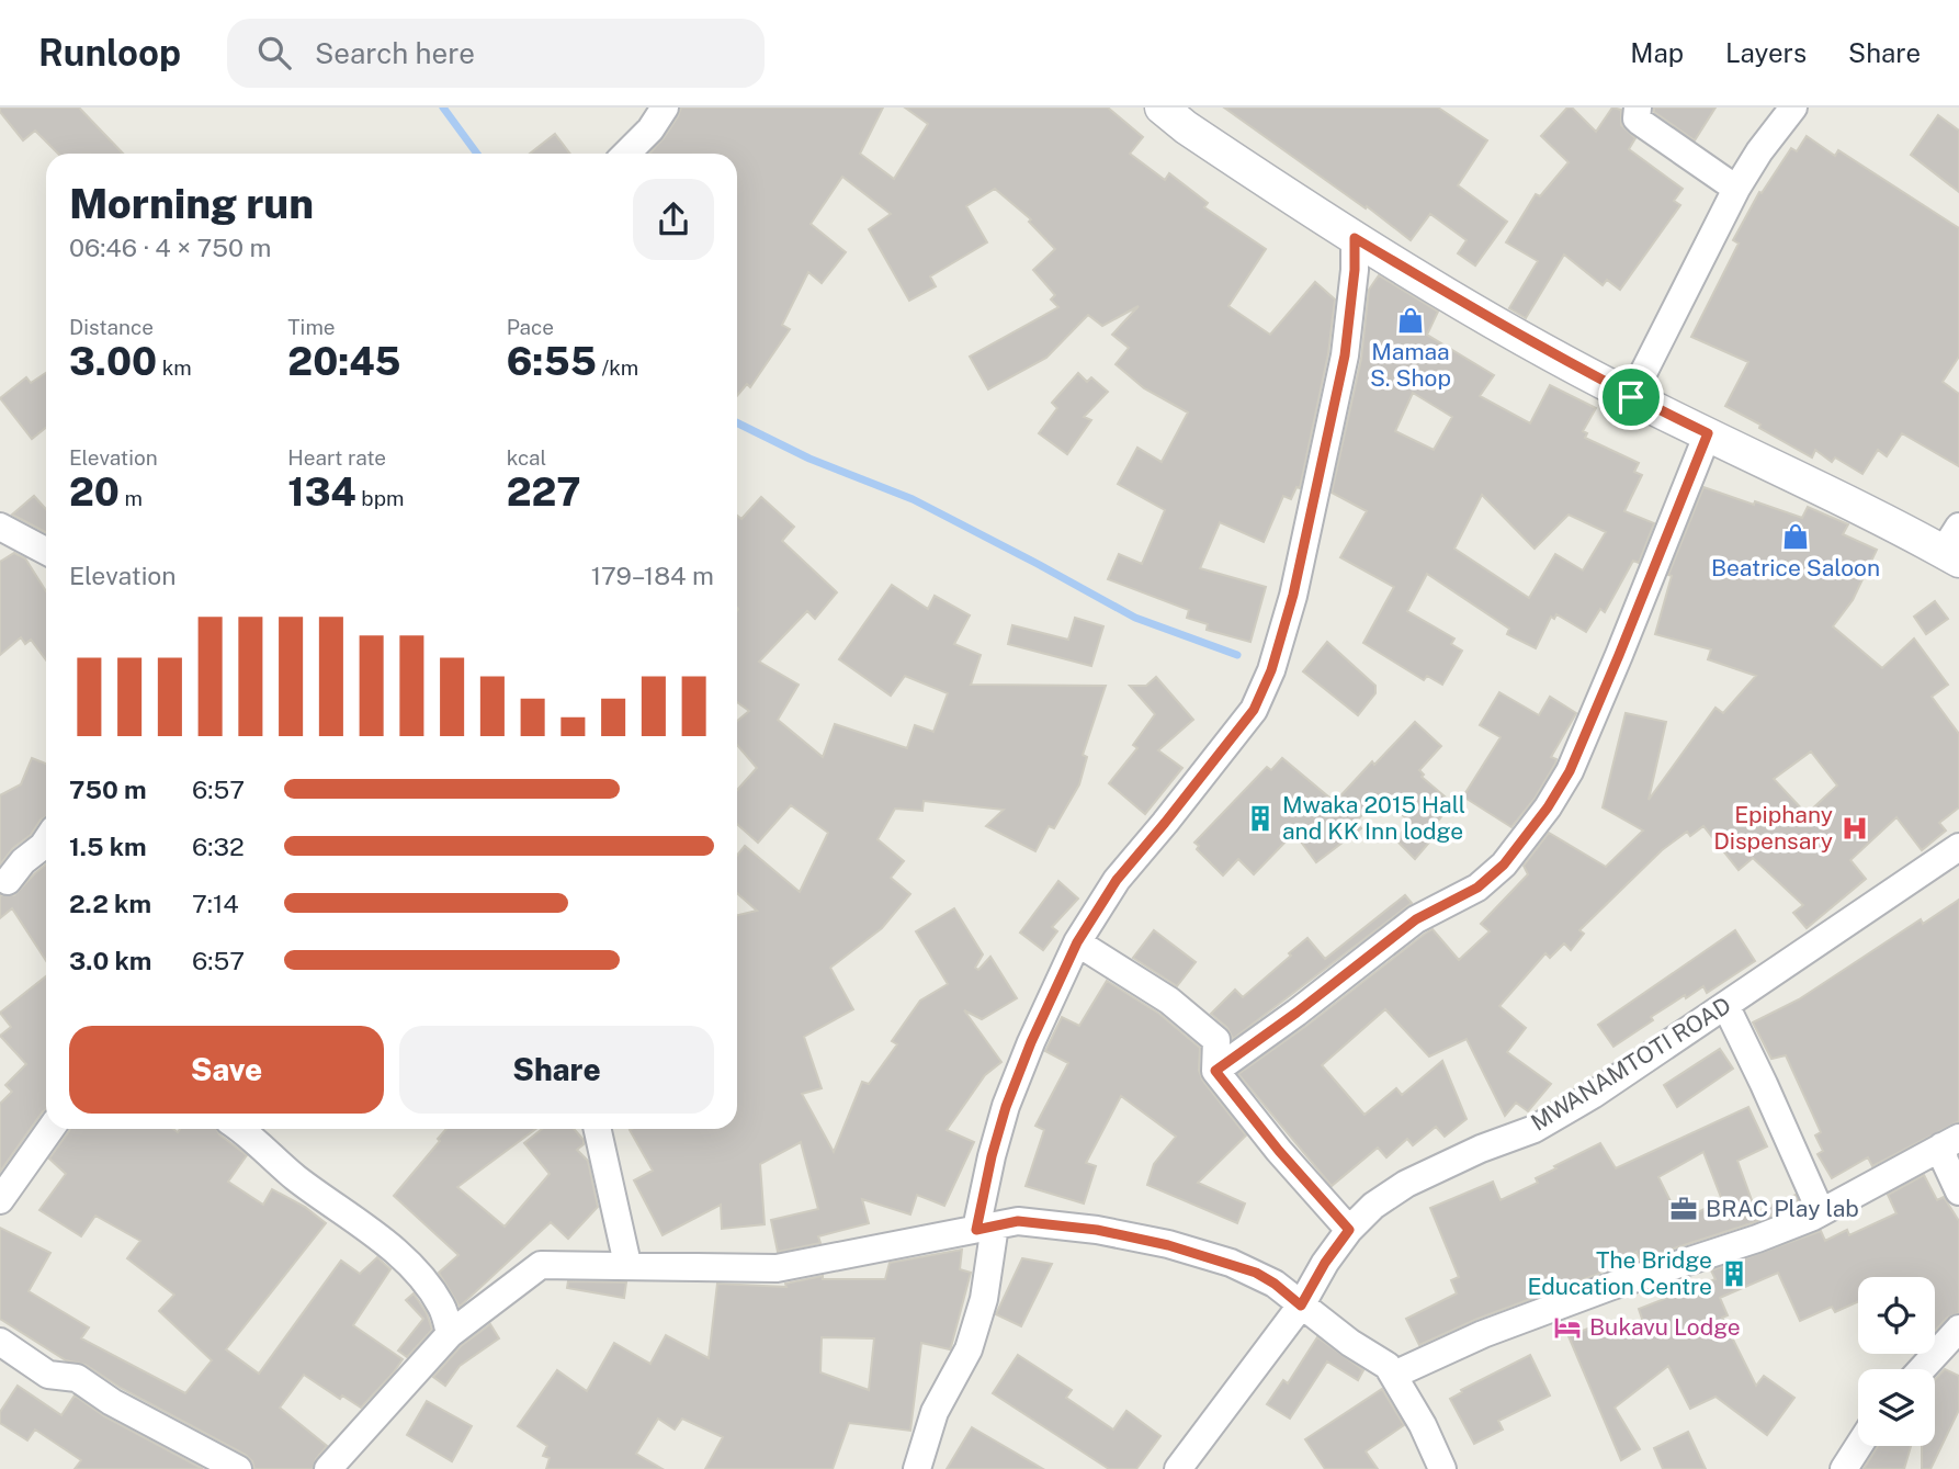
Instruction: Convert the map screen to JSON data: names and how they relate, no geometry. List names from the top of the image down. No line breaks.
{"streets":{"street":["MWANAMTOTI ROAD"]},"places":{"shop":["Mamaa S. Shop","Beatrice Saloon"],"building":["Mwaka 2015 Hall and KK Inn lodge","The Bridge Education Centre"],"hospital":["Epiphany Dispensary"],"office":["BRAC Play lab"],"hotel":["Bukavu Lodge"]},"page":{"header":"Runloop","search":"Search here","nav":["Map","Layers","Share"],"heading":["Morning run","06:46 · 4 × 750 m"],"stats":[["Distance","3.00 km"],["Time","20:45"],["Pace","6:55 /km"],["Elevation","20 m"],["Heart rate","134 bpm"],["kcal","227"]],"chart":["Elevation","179–184 m"],"list":[{"name":"750 m","note":"6:57"},{"name":"1.5 km","note":"6:32"},{"name":"2.2 km","note":"7:14"},{"name":"3.0 km","note":"6:57"}],"buttons":["Save","Share"]}}
